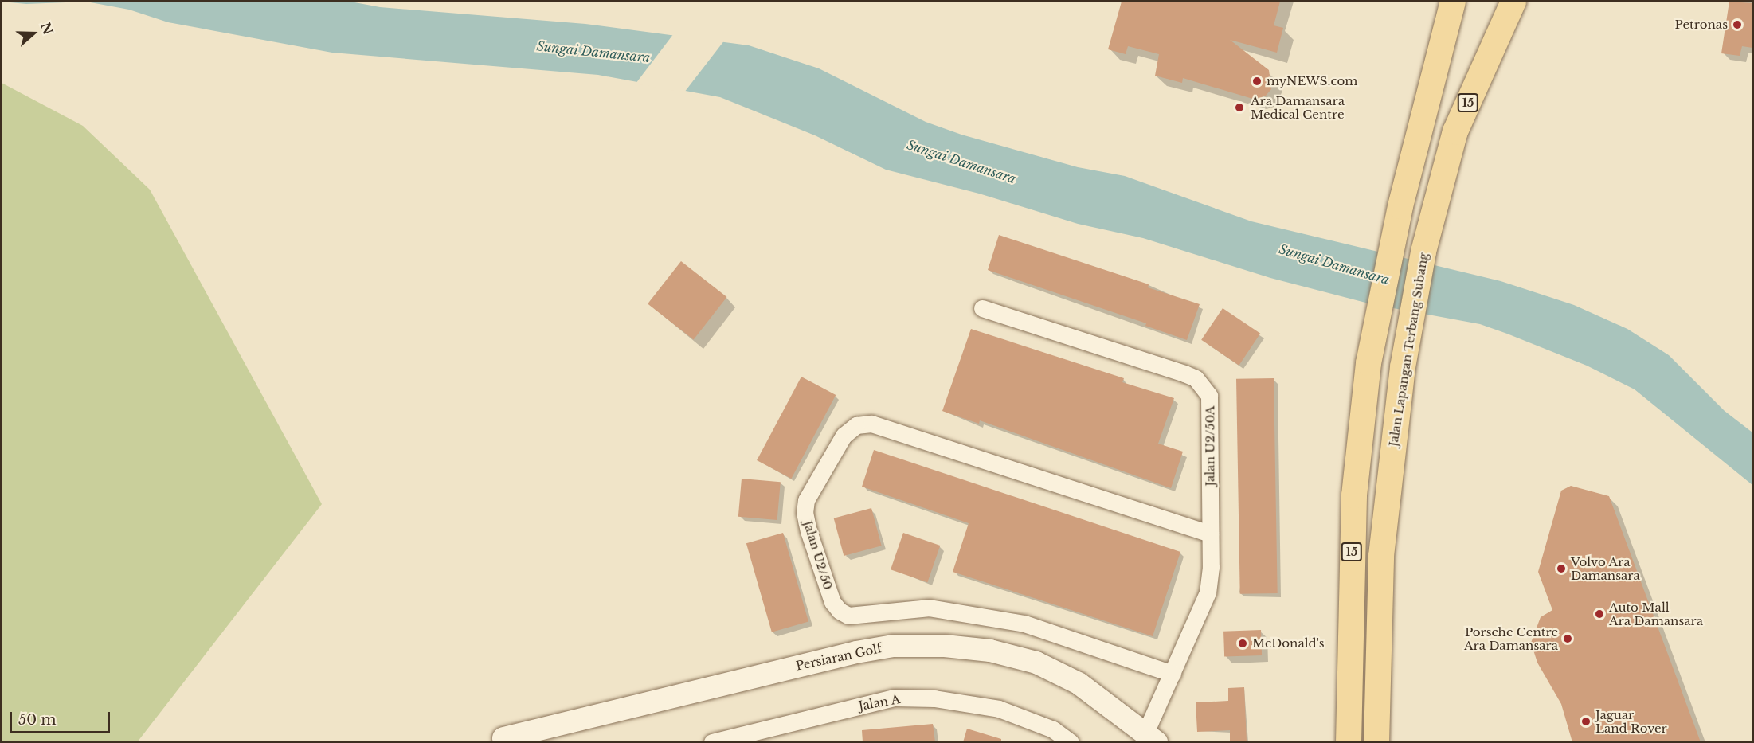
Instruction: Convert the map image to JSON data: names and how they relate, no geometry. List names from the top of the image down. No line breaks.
{"streets":{"main road":["15","Jalan Lapangan Terbang Subang"],"street":["Jalan U2/50A","Jalan U2/50","Persiaran Golf","Jalan A"]},"crossings":[["Jalan U2/50A","Jalan U2/50"],["Jalan U2/50A","Persiaran Golf"]],"water":["Sungai Damansara"],"places":["Petronas","myNEWS.com","Ara Damansara Medical Centre","Volvo Ara Damansara","Auto Mall Ara Damansara","Porsche Centre Ara Damansara","McDonald's","Jaguar Land Rover"],"scale_bar":"50 m","north":"right"}
